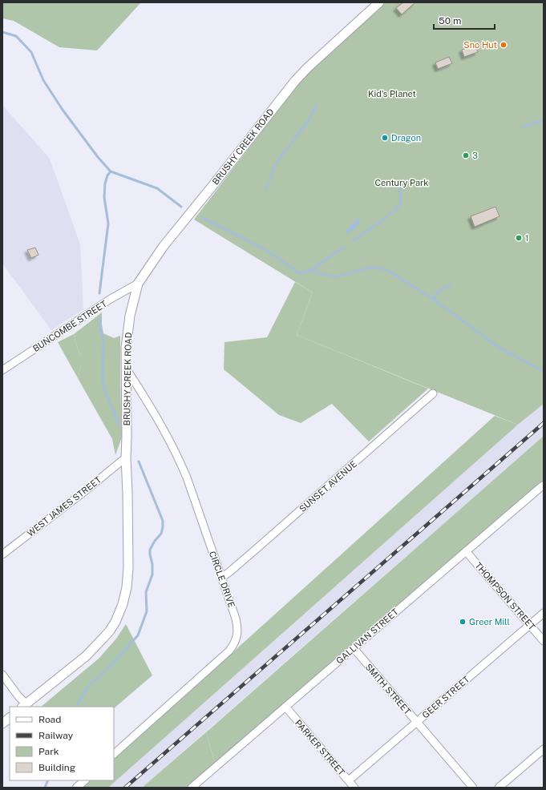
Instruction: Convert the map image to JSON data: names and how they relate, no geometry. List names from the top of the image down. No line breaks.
{"streets":{"street":["BRUSHY CREEK ROAD","BUNCOMBE STREET","SUNSET AVENUE","WEST JAMES STREET","CIRCLE DRIVE","THOMPSON STREET","GALLIVAN STREET","SMITH STREET","GEER STREET","PARKER STREET"]},"crossings":[["BRUSHY CREEK ROAD","BUNCOMBE STREET"],["BRUSHY CREEK ROAD","WEST JAMES STREET"],["BRUSHY CREEK ROAD","CIRCLE DRIVE"],["SUNSET AVENUE","CIRCLE DRIVE"],["THOMPSON STREET","GALLIVAN STREET"],["THOMPSON STREET","GEER STREET"],["GALLIVAN STREET","SMITH STREET"],["GALLIVAN STREET","PARKER STREET"],["SMITH STREET","GEER STREET"],["GEER STREET","PARKER STREET"]],"parks":["Kid's Planet","Century Park"],"places":["Sno Hut","Dragon","3","1","Greer Mill"],"legend":["Road","Railway","Park","Building"],"scale_bar":"50 m"}
